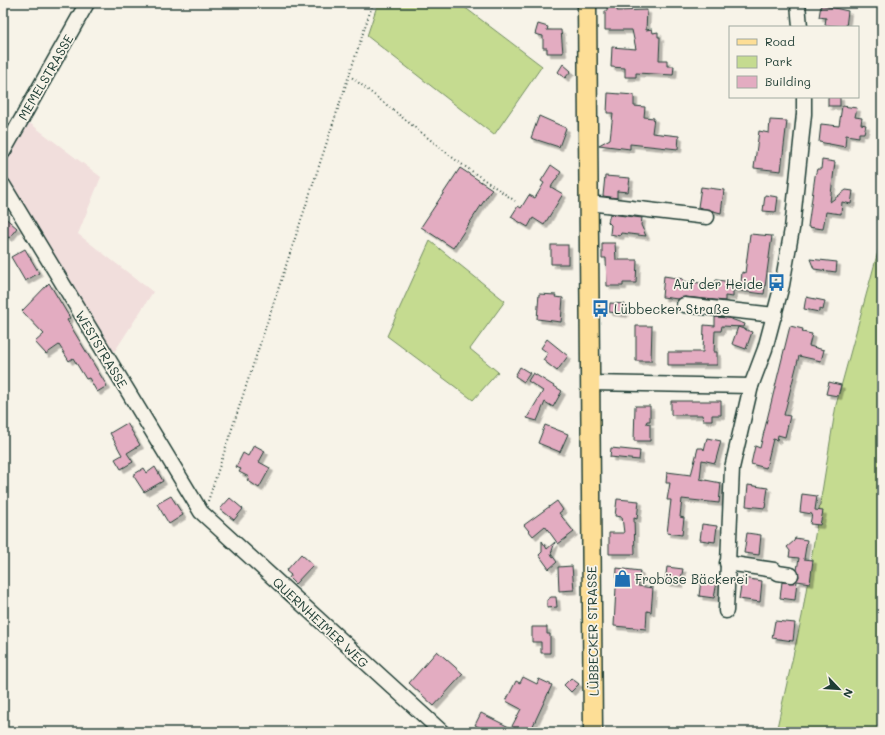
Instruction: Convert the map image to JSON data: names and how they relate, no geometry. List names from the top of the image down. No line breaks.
{"streets":{"main road":["LÜBBECKER STRASSE"],"street":["MEMELSTRASSE","WESTSTRASSE","QUERNHEIMER WEG"]},"crossings":[["WESTSTRASSE","QUERNHEIMER WEG"]],"places":{"bus stop":["Auf der Heide","Lübbecker Straße"],"shop":["Froböse Bäckerei"]},"legend":["Road","Park","Building"],"north":"bottom right"}
